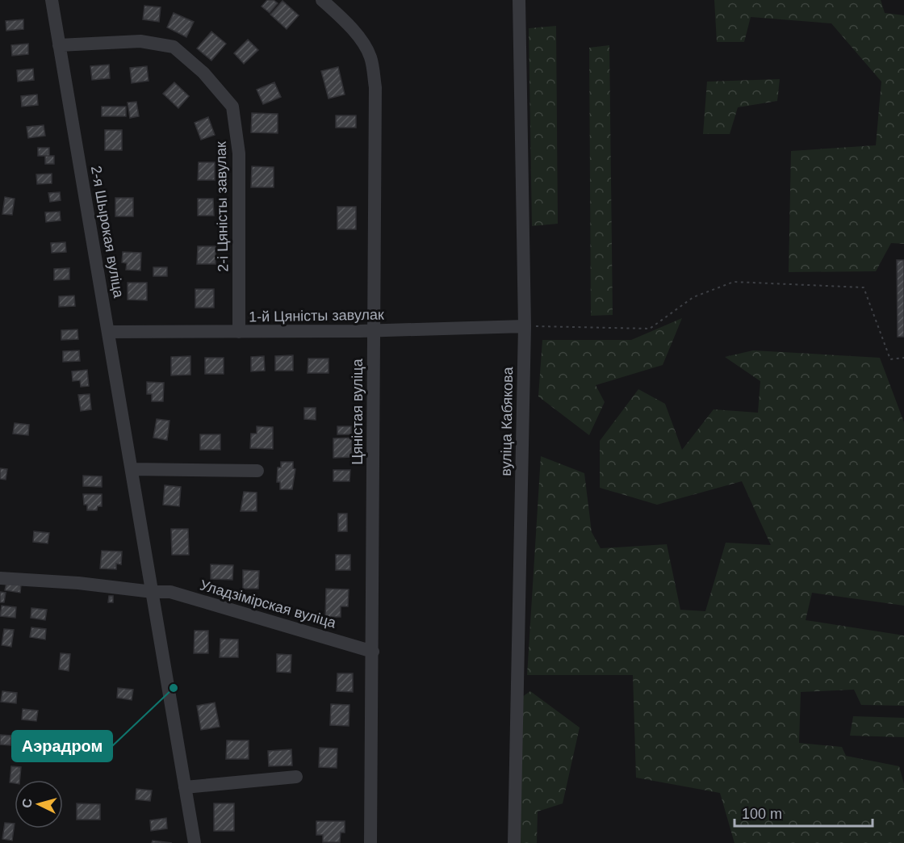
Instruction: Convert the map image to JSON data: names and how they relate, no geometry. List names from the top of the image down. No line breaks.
{"streets":{"street":["2-і Цяністы завулак","2-я Шырокая вуліца","1-й Цяністы завулак","Цяністая вуліца","вуліца Кабякова","Уладзімірская вуліца"]},"crossings":[["2-і Цяністы завулак","2-я Шырокая вуліца"],["2-і Цяністы завулак","1-й Цяністы завулак"],["2-я Шырокая вуліца","1-й Цяністы завулак"],["2-я Шырокая вуліца","Уладзімірская вуліца"],["1-й Цяністы завулак","Цяністая вуліца"],["1-й Цяністы завулак","вуліца Кабякова"],["Цяністая вуліца","Уладзімірская вуліца"]],"places":["Аэрадром"],"scale_bar":"100 m","north":"left"}
